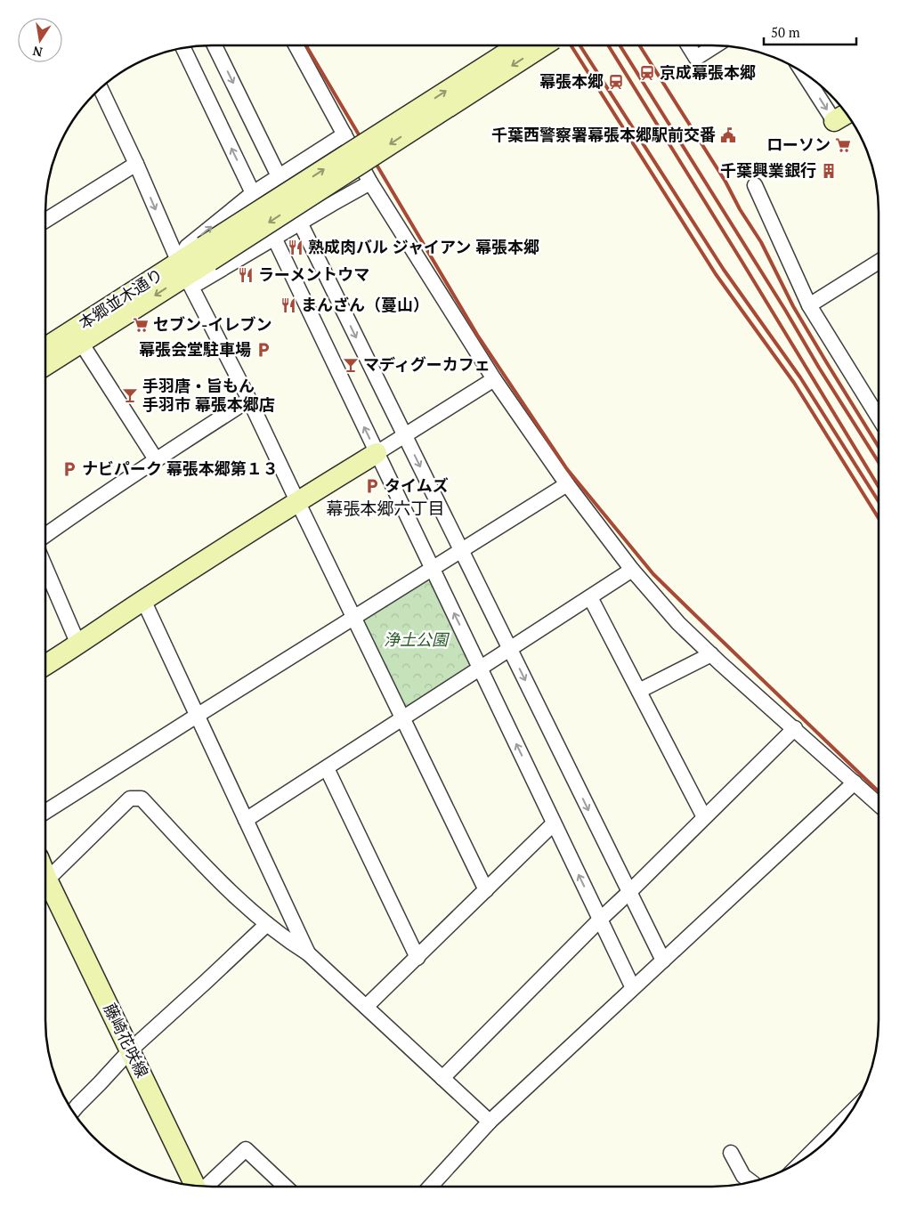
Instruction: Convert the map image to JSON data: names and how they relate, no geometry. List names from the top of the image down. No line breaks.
{"streets":{"street":["本郷並木通り","藤崎花咲線"]},"districts":["幕張本郷六丁目"],"parks":["浄土公園"],"places":{"station":["京成幕張本郷","幕張本郷"],"public building":["千葉西警察署幕張本郷駅前交番"],"supermarket":["ローソン","セブン-イレブン"],"building":["千葉興業銀行"],"restaurant":["熟成肉バル ジャイアン 幕張本郷","ラーメントウマ","まんざん（蔓山）"],"parking":["幕張会堂駐車場","ナビパーク 幕張本郷第１３","タイムズ"],"bar":["マディグーカフェ","手羽唐・旨もん 手羽市 幕張本郷店"]},"scale_bar":"50 m","north":"bottom"}
